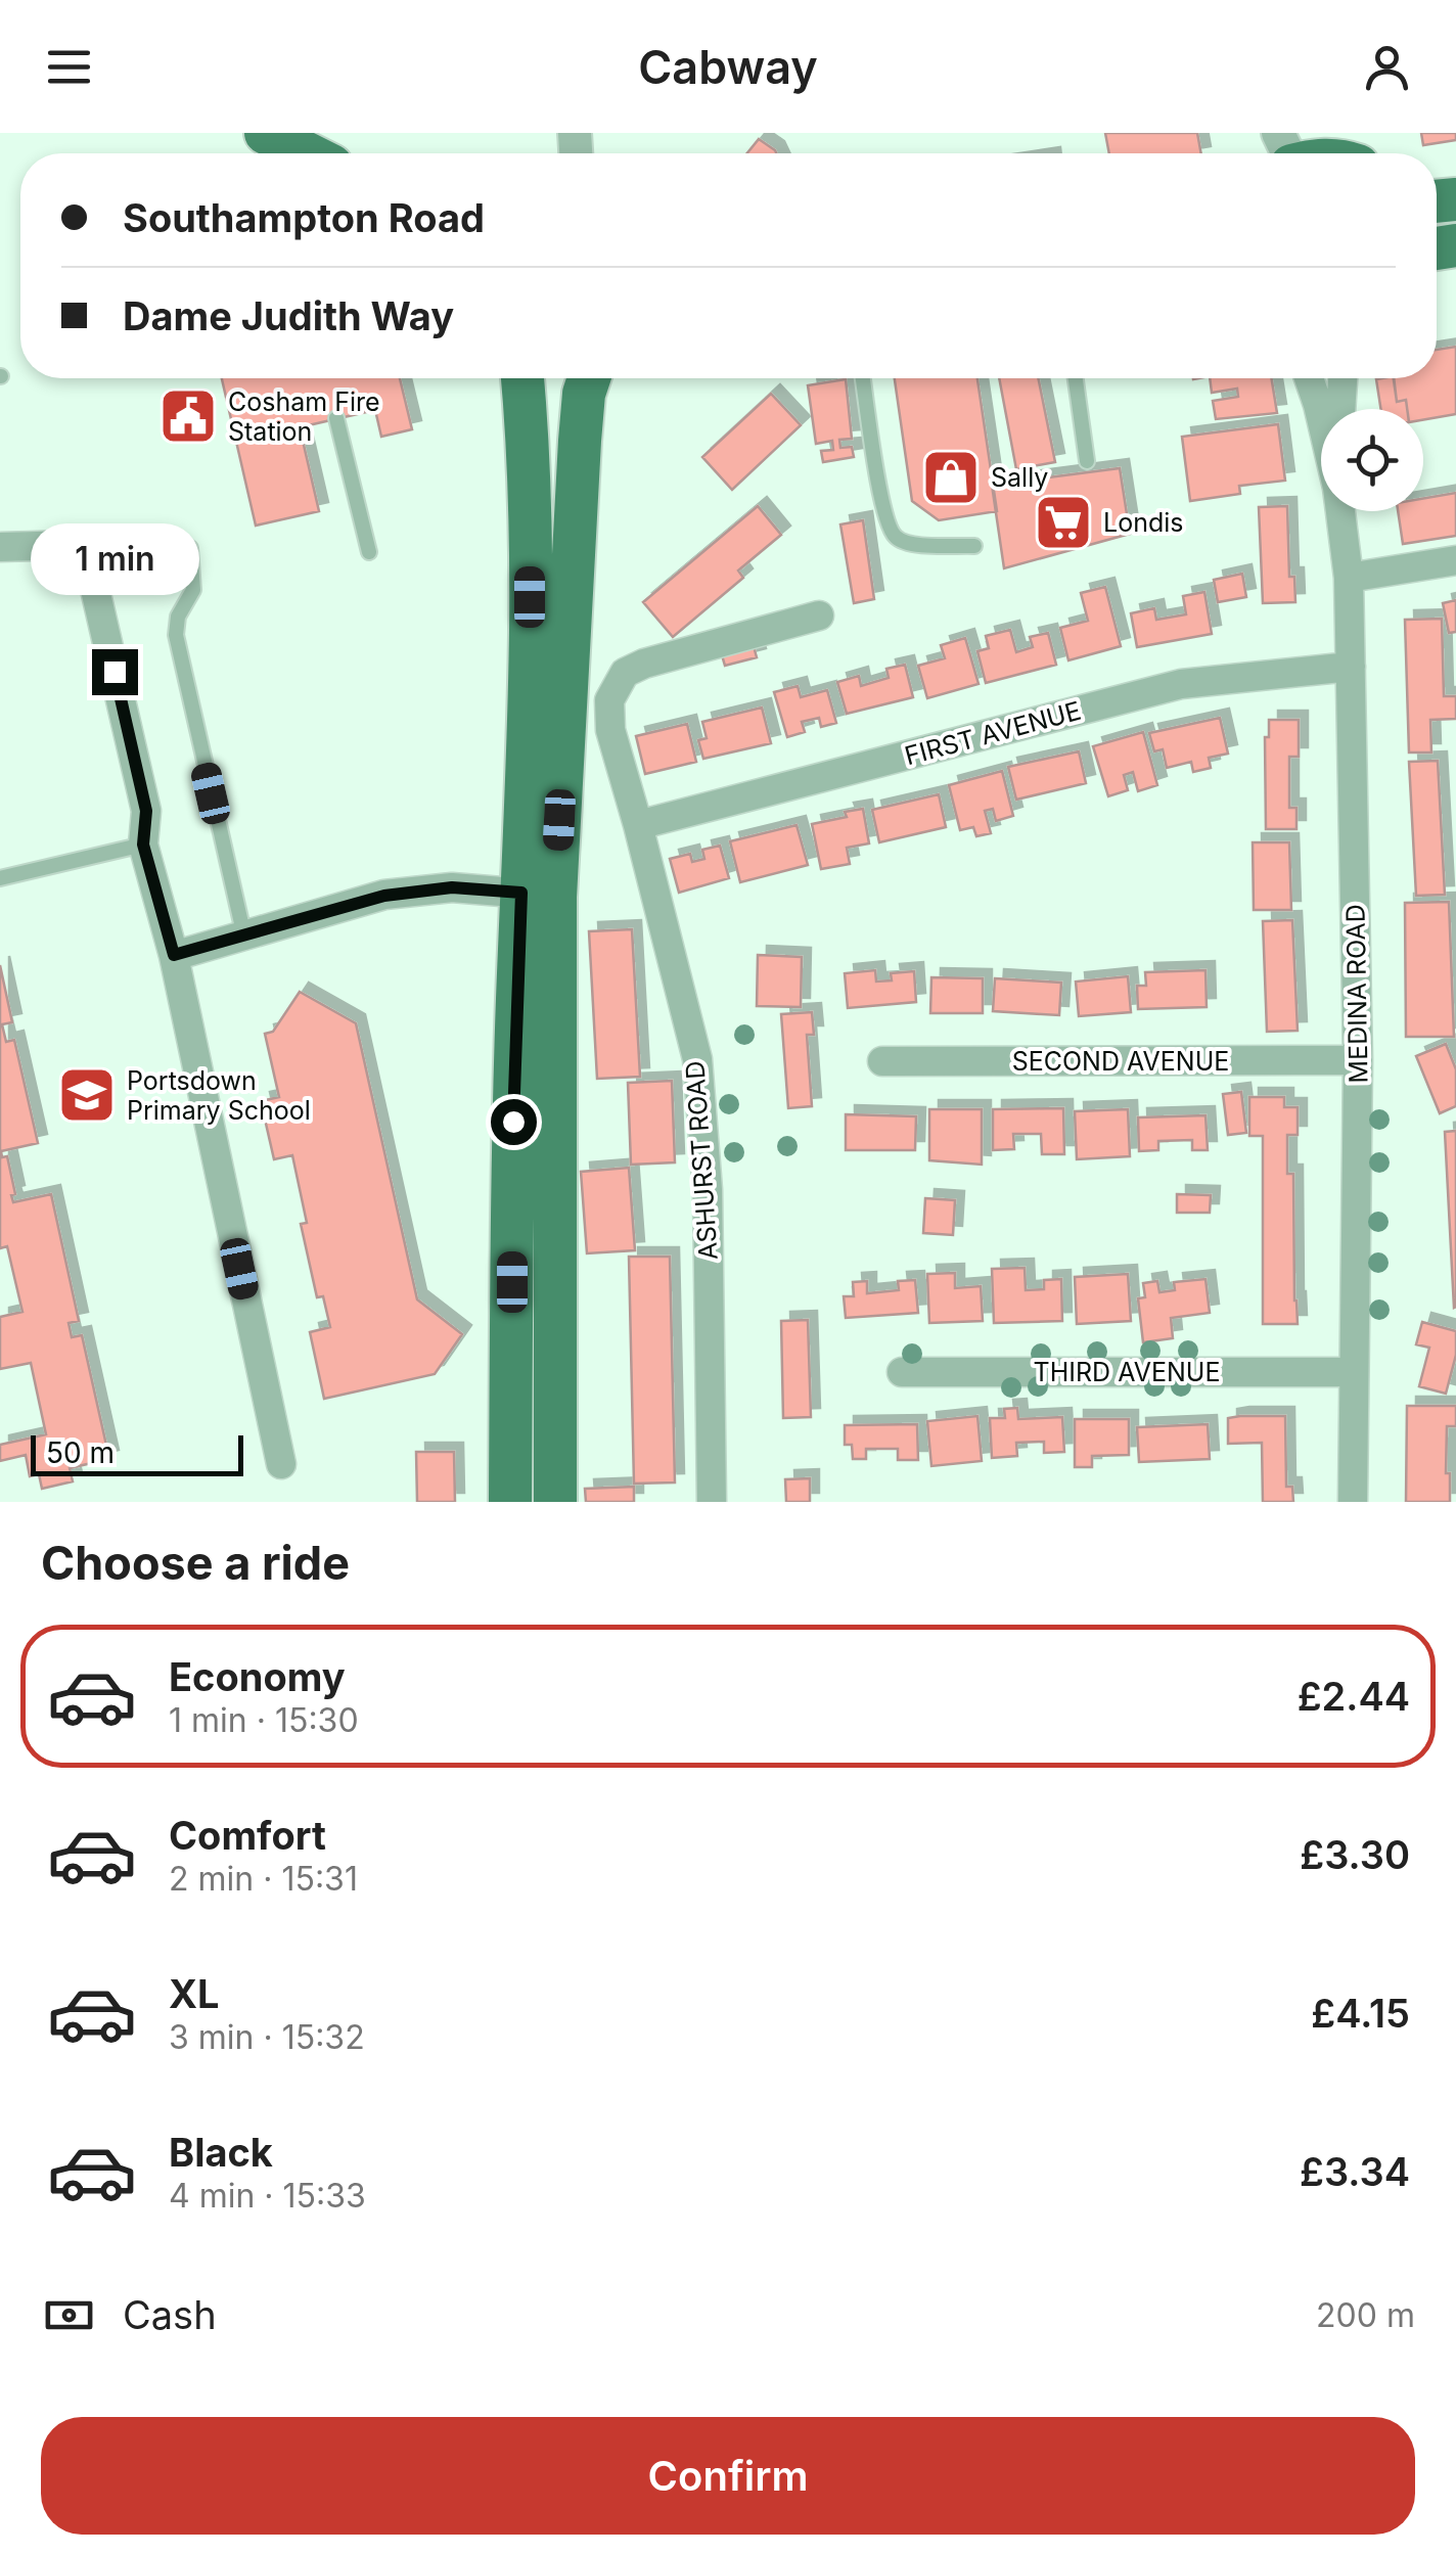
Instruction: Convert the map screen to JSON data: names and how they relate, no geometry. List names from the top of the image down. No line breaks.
{"streets":{"street":["FIRST AVENUE","MEDINA ROAD","SECOND AVENUE","ASHURST ROAD","THIRD AVENUE"]},"crossings":[["FIRST AVENUE","MEDINA ROAD"],["FIRST AVENUE","ASHURST ROAD"],["MEDINA ROAD","SECOND AVENUE"],["MEDINA ROAD","THIRD AVENUE"]],"places":{"public building":["Cosham Fire Station"],"shop":["Sally"],"supermarket":["Londis"],"school or university":["Portsdown Primary School"]},"scale_bar":"50 m","page":{"header":"Cabway","banner":["Southampton Road","Dame Judith Way"],"bubble":"1 min","scale":"50 m","heading":"Choose a ride","list":[{"name":"Economy","note":"1 min · 15:30","value":"£2.44"},{"name":"Comfort","note":"2 min · 15:31","value":"£3.30"},{"name":"XL","note":"3 min · 15:32","value":"£4.15"},{"name":"Black","note":"4 min · 15:33","value":"£3.34"}],"pay":["Cash","200 m"],"buttons":"Confirm"}}
